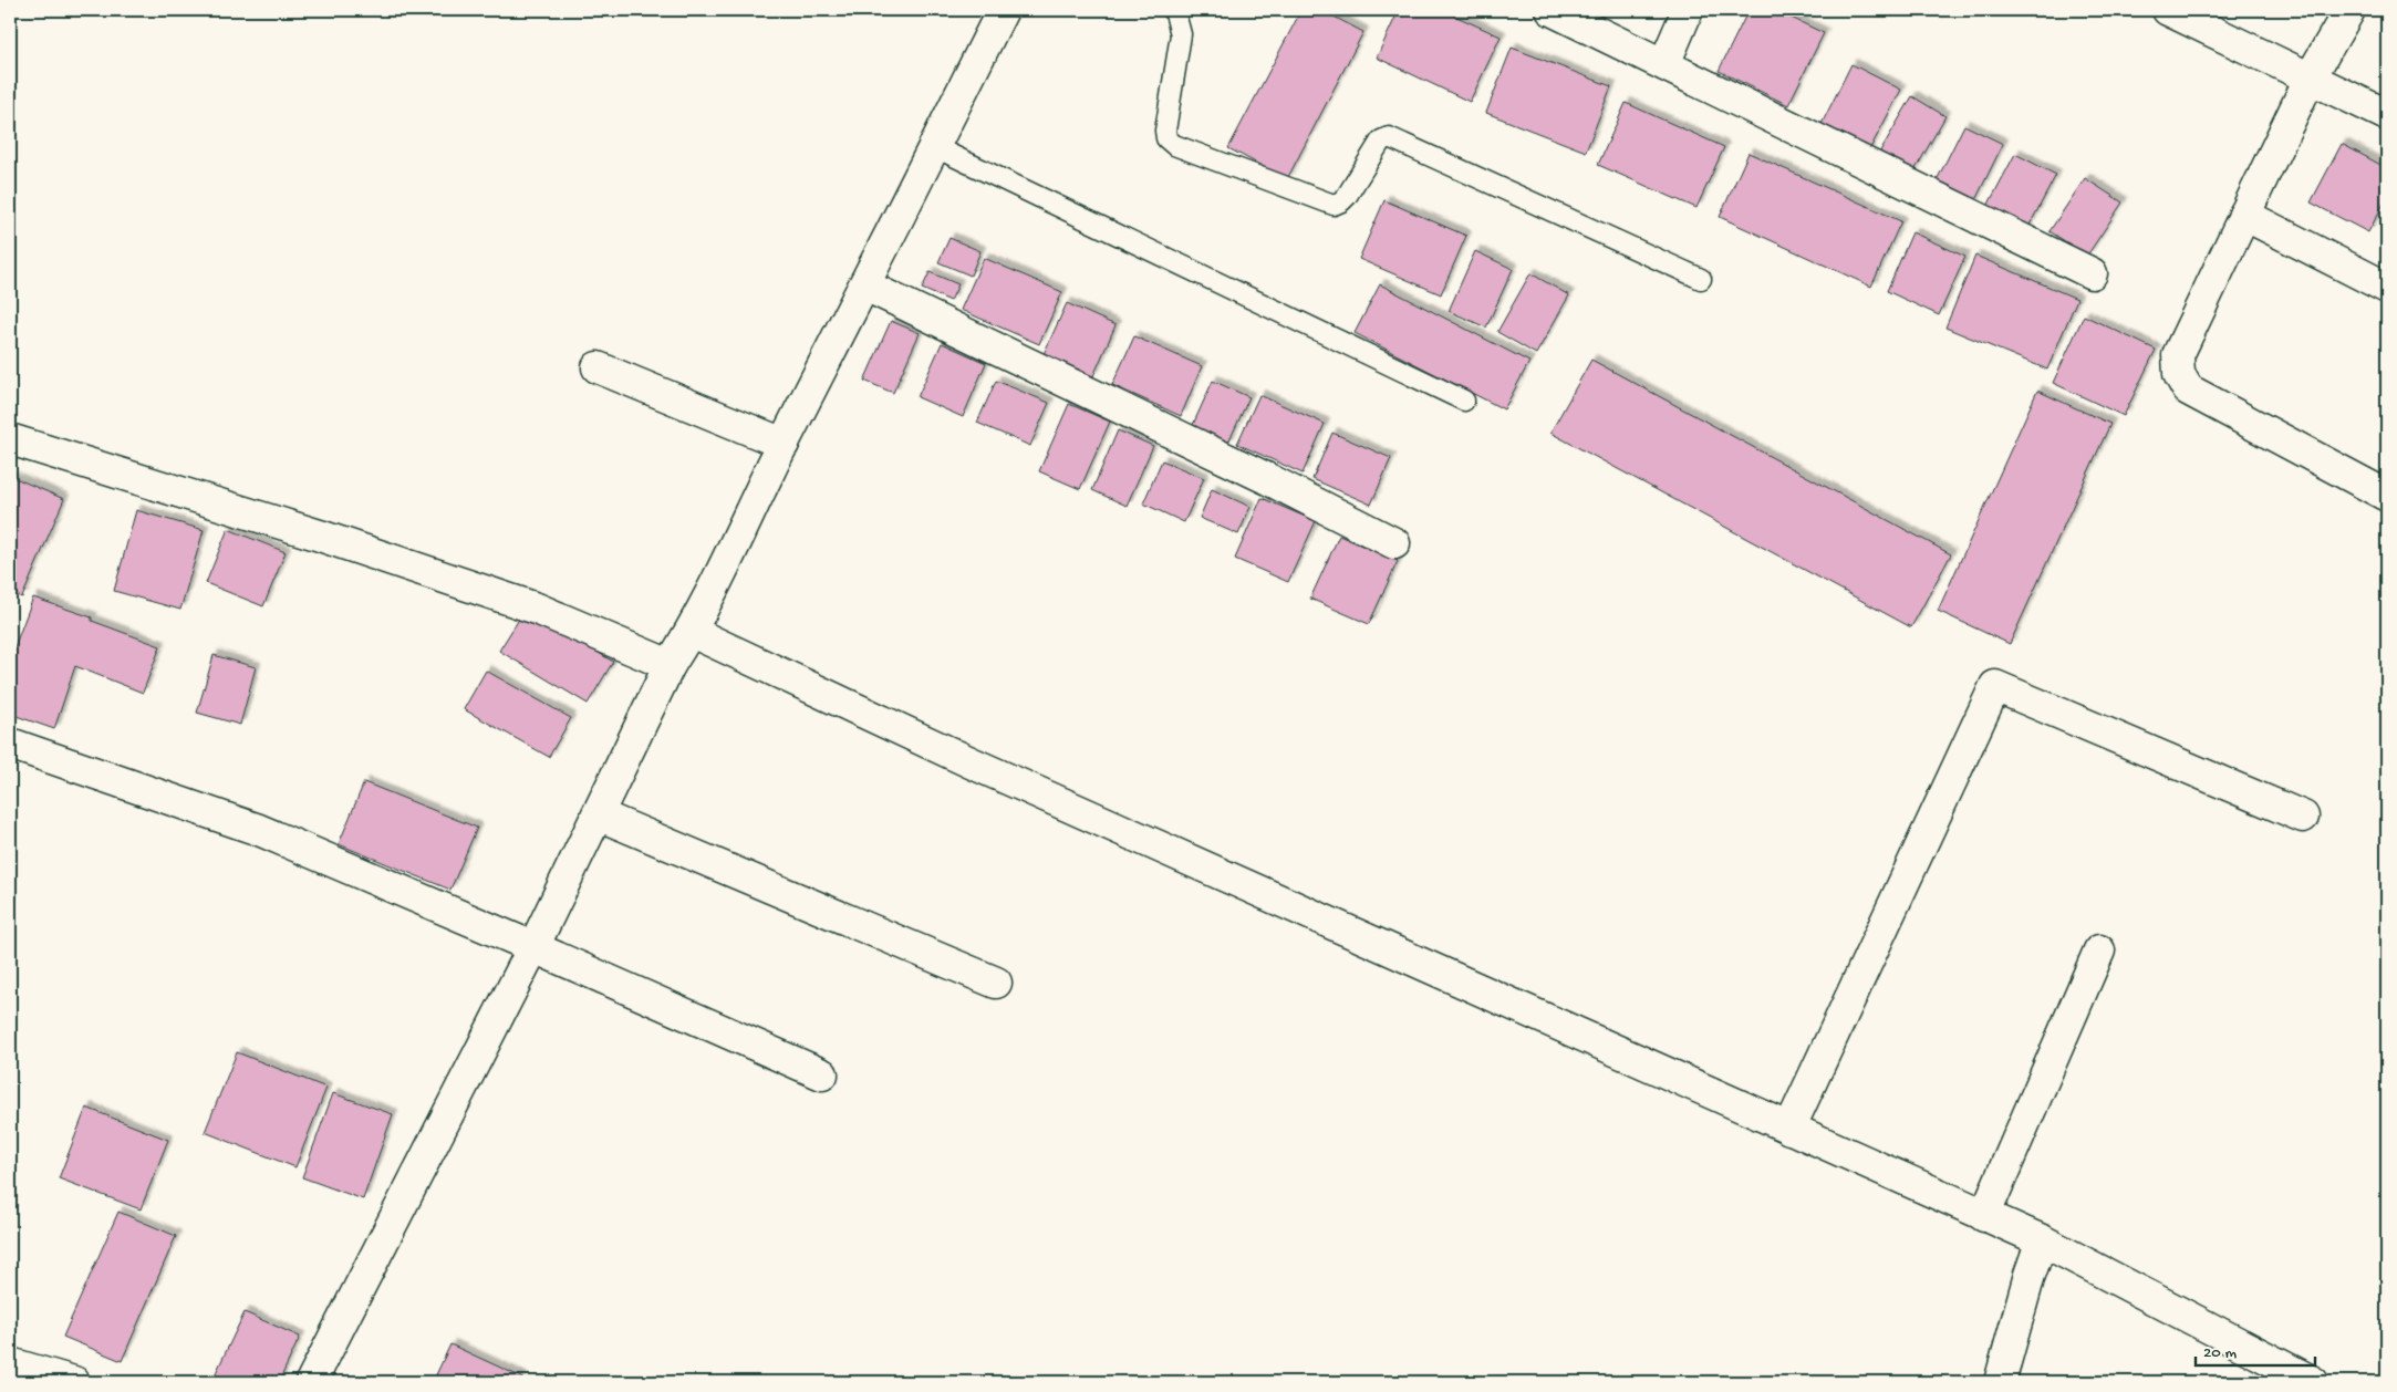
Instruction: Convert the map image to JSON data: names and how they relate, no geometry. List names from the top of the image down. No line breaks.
{"scale_bar":"20 m"}
